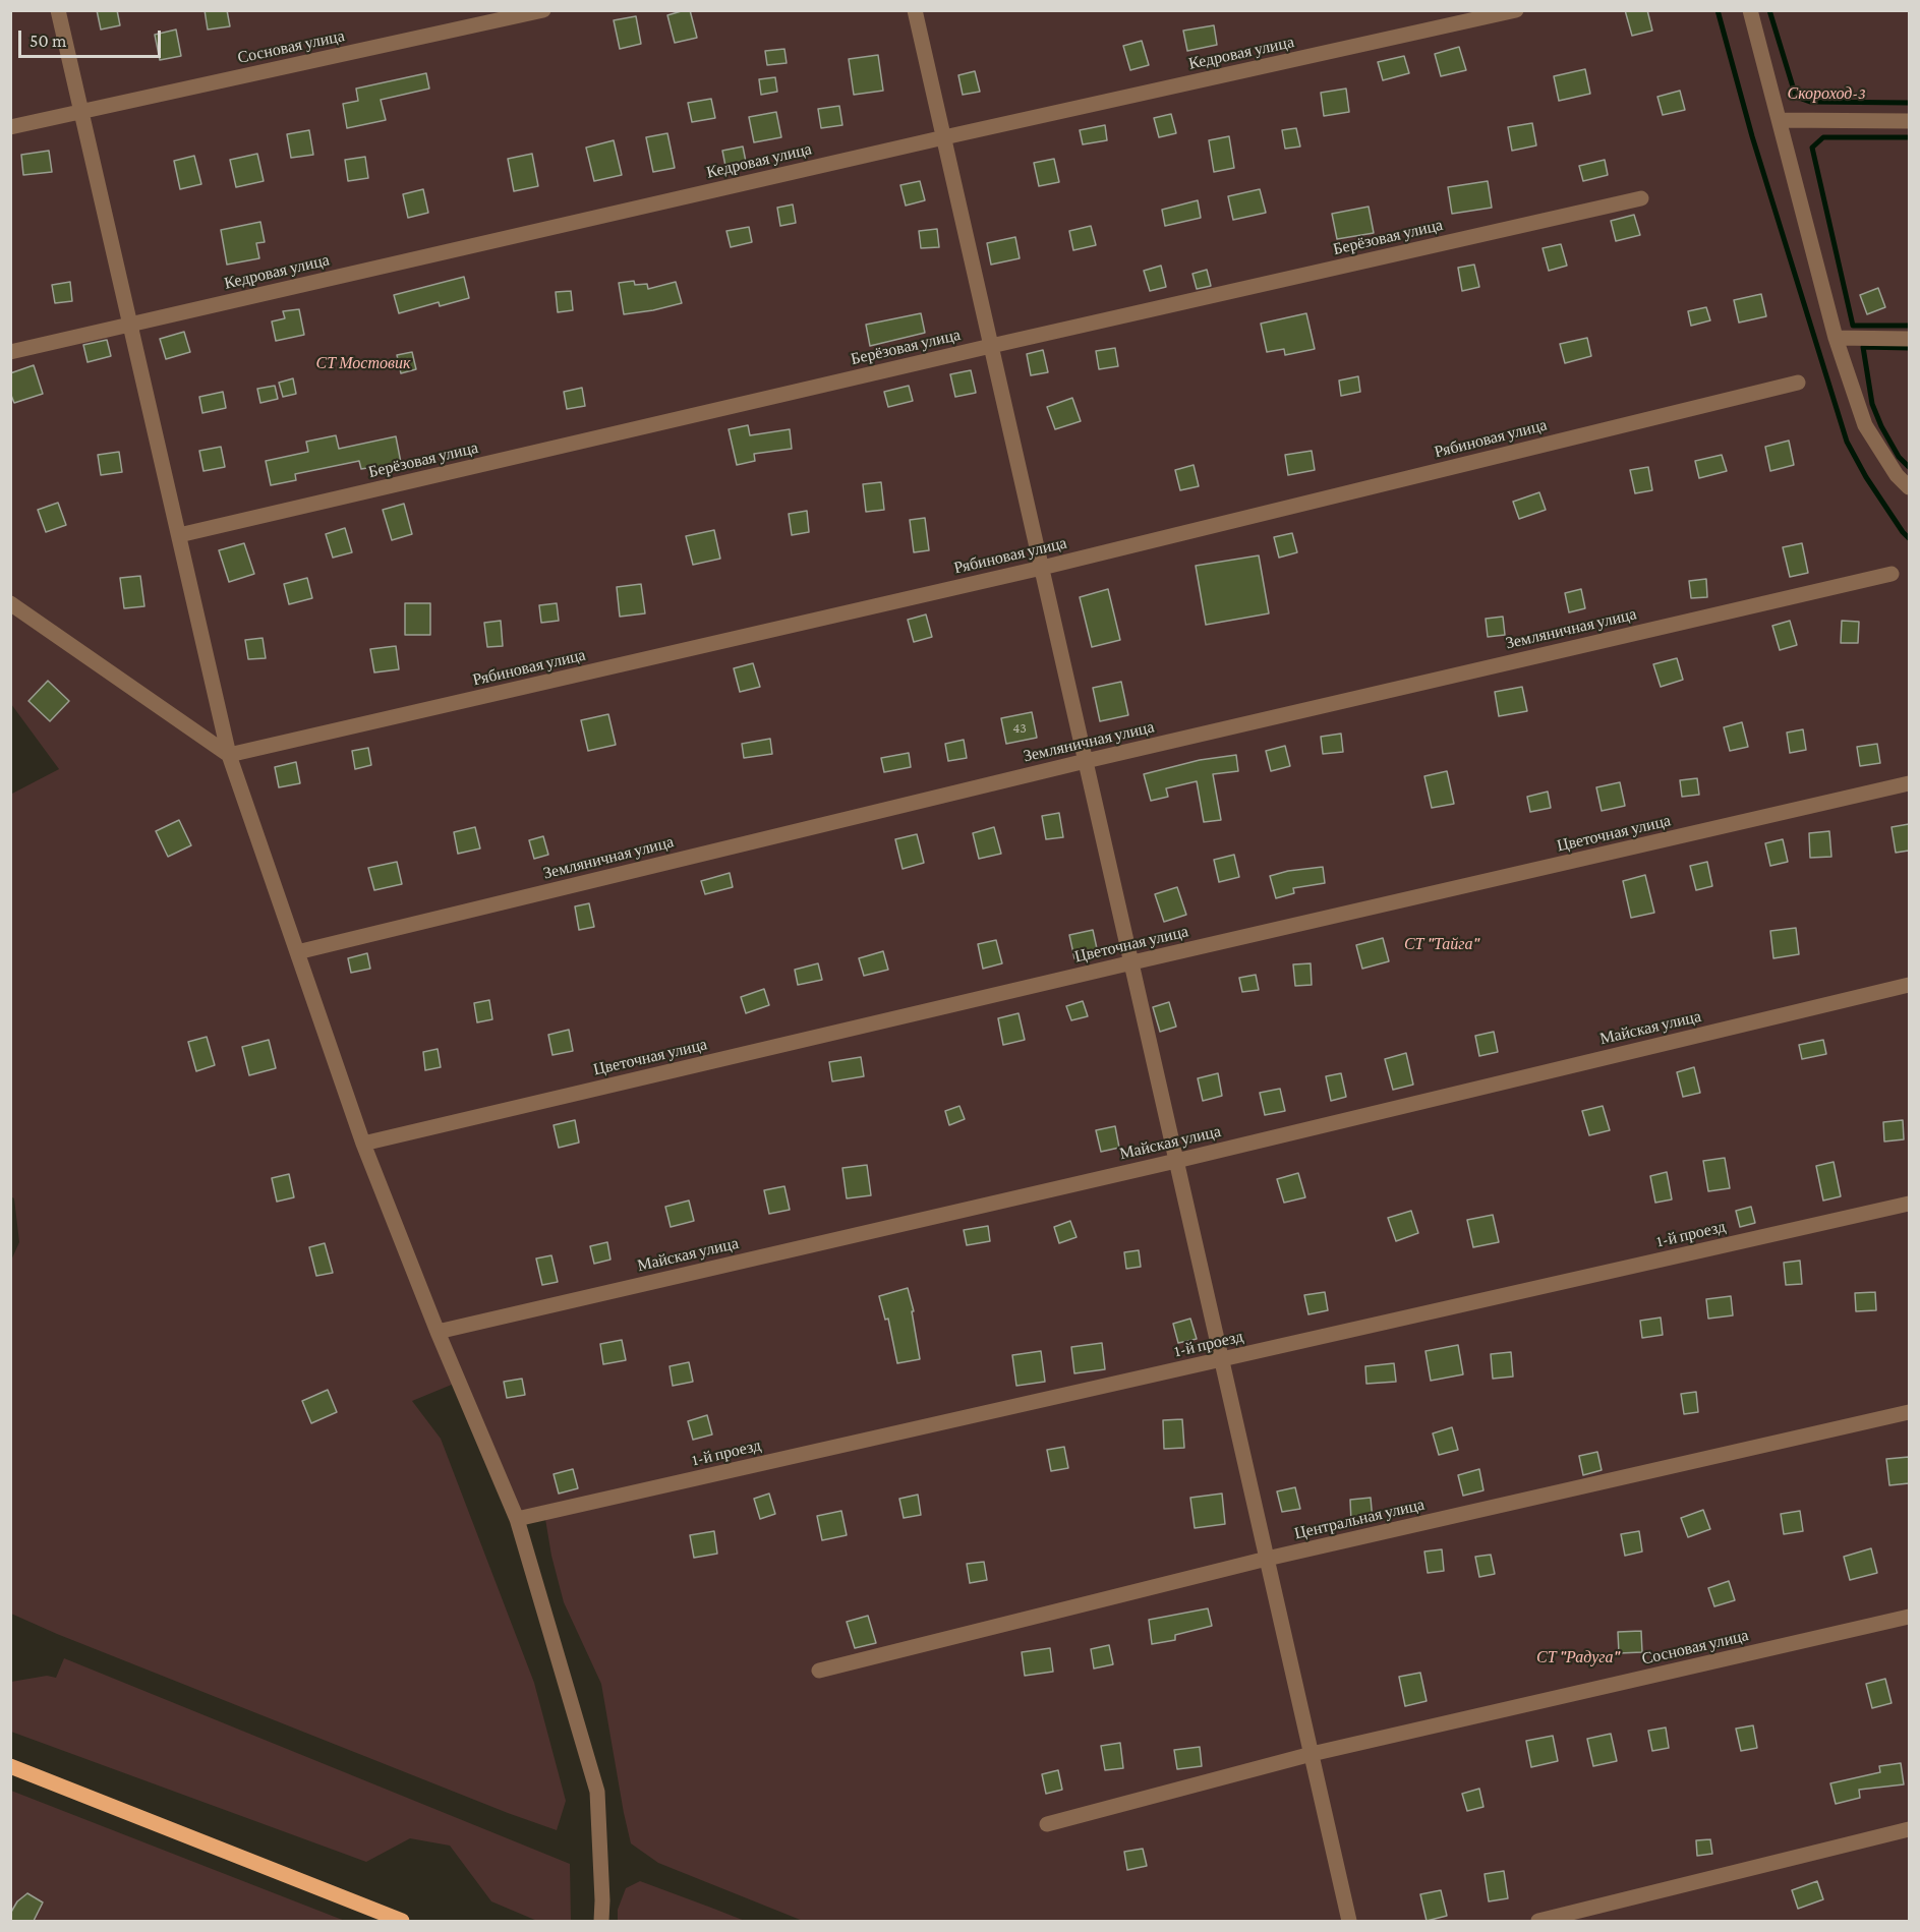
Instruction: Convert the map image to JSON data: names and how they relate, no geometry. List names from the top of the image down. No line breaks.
{"streets":{"street":["Сосновая улица","Кедровая улица","Берёзовая улица","Рябиновая улица","Земляничная улица","Цветочная улица","Майская улица","1-й проезд","Центральная улица"]},"parks":["Скороход-3","СТ Мостовик","СТ \"Тайга\"","СТ \"Радуга\""],"house_numbers":["43"],"scale_bar":"50 m"}
